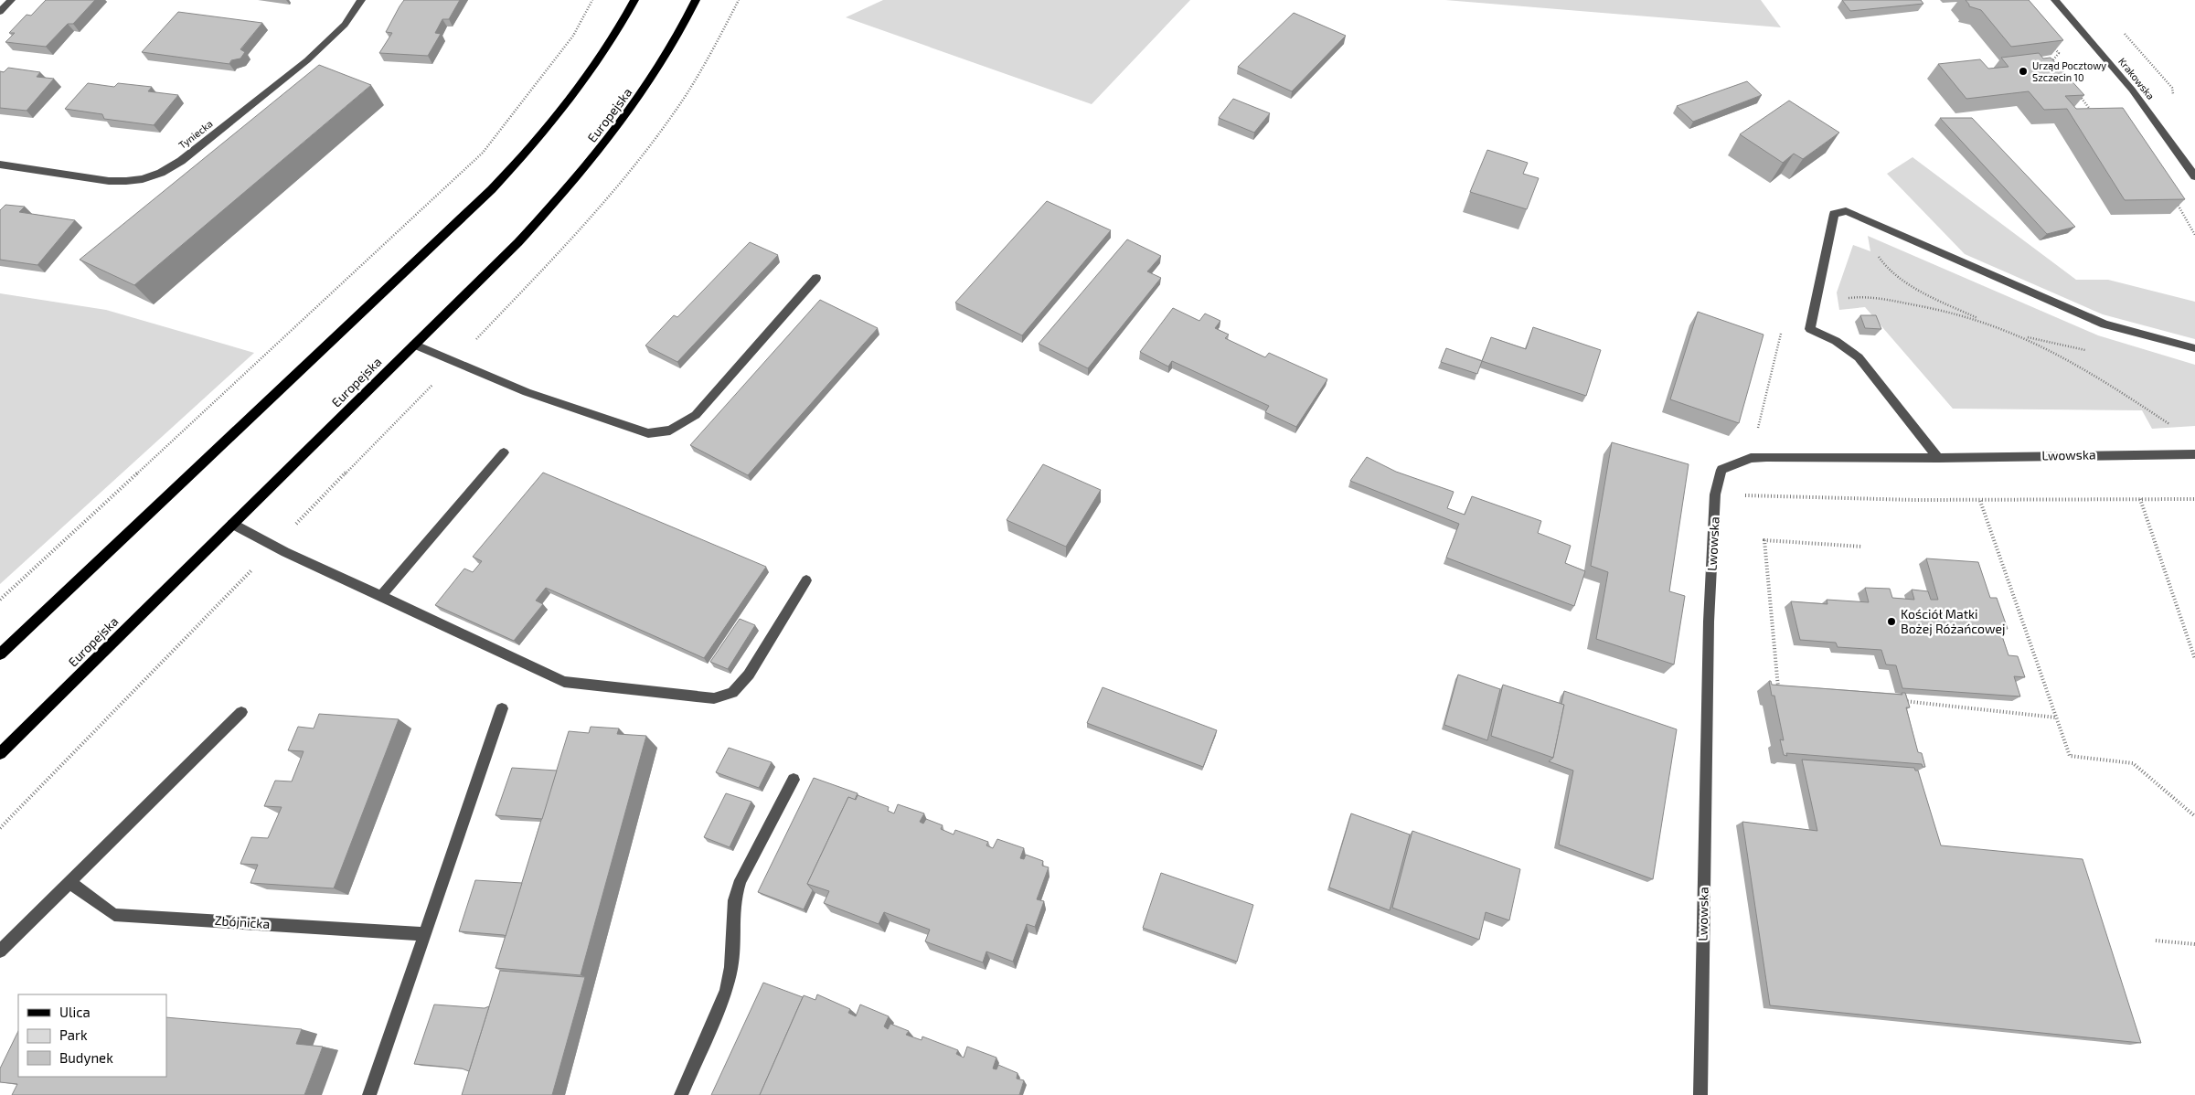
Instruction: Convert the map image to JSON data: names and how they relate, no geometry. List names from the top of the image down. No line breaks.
{"streets":{"main road":["Europejska"],"street":["Krakowska","Tyniecka","Lwowska","Zbójnicka"]},"places":["Urząd Pocztowy Szczecin 10","Kościół Matki Bożej Różańcowej"],"legend":["Ulica","Park","Budynek"]}
